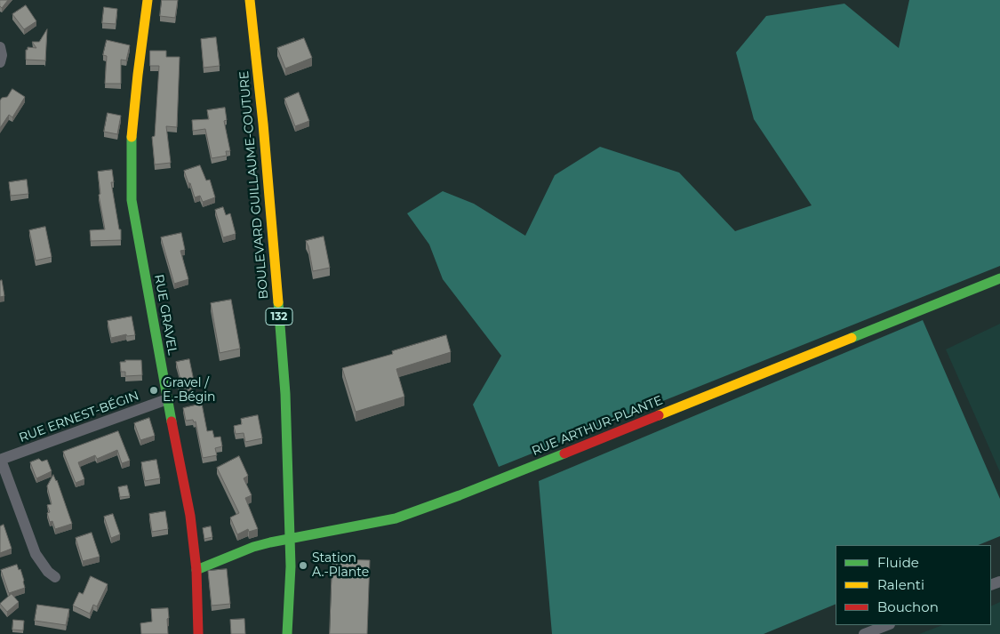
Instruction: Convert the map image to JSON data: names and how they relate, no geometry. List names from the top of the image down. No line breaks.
{"streets":{"street":["BOULEVARD GUILLAUME-COUTURE","RUE GRAVEL","132","RUE ERNEST-BÉGIN","RUE ARTHUR-PLANTE"]},"crossings":[["BOULEVARD GUILLAUME-COUTURE","RUE ARTHUR-PLANTE"],["RUE GRAVEL","RUE ERNEST-BÉGIN"],["RUE GRAVEL","RUE ARTHUR-PLANTE"]],"places":["Gravel / E.-Bégin","Station A.-Plante"],"legend":["Fluide","Ralenti","Bouchon"]}
